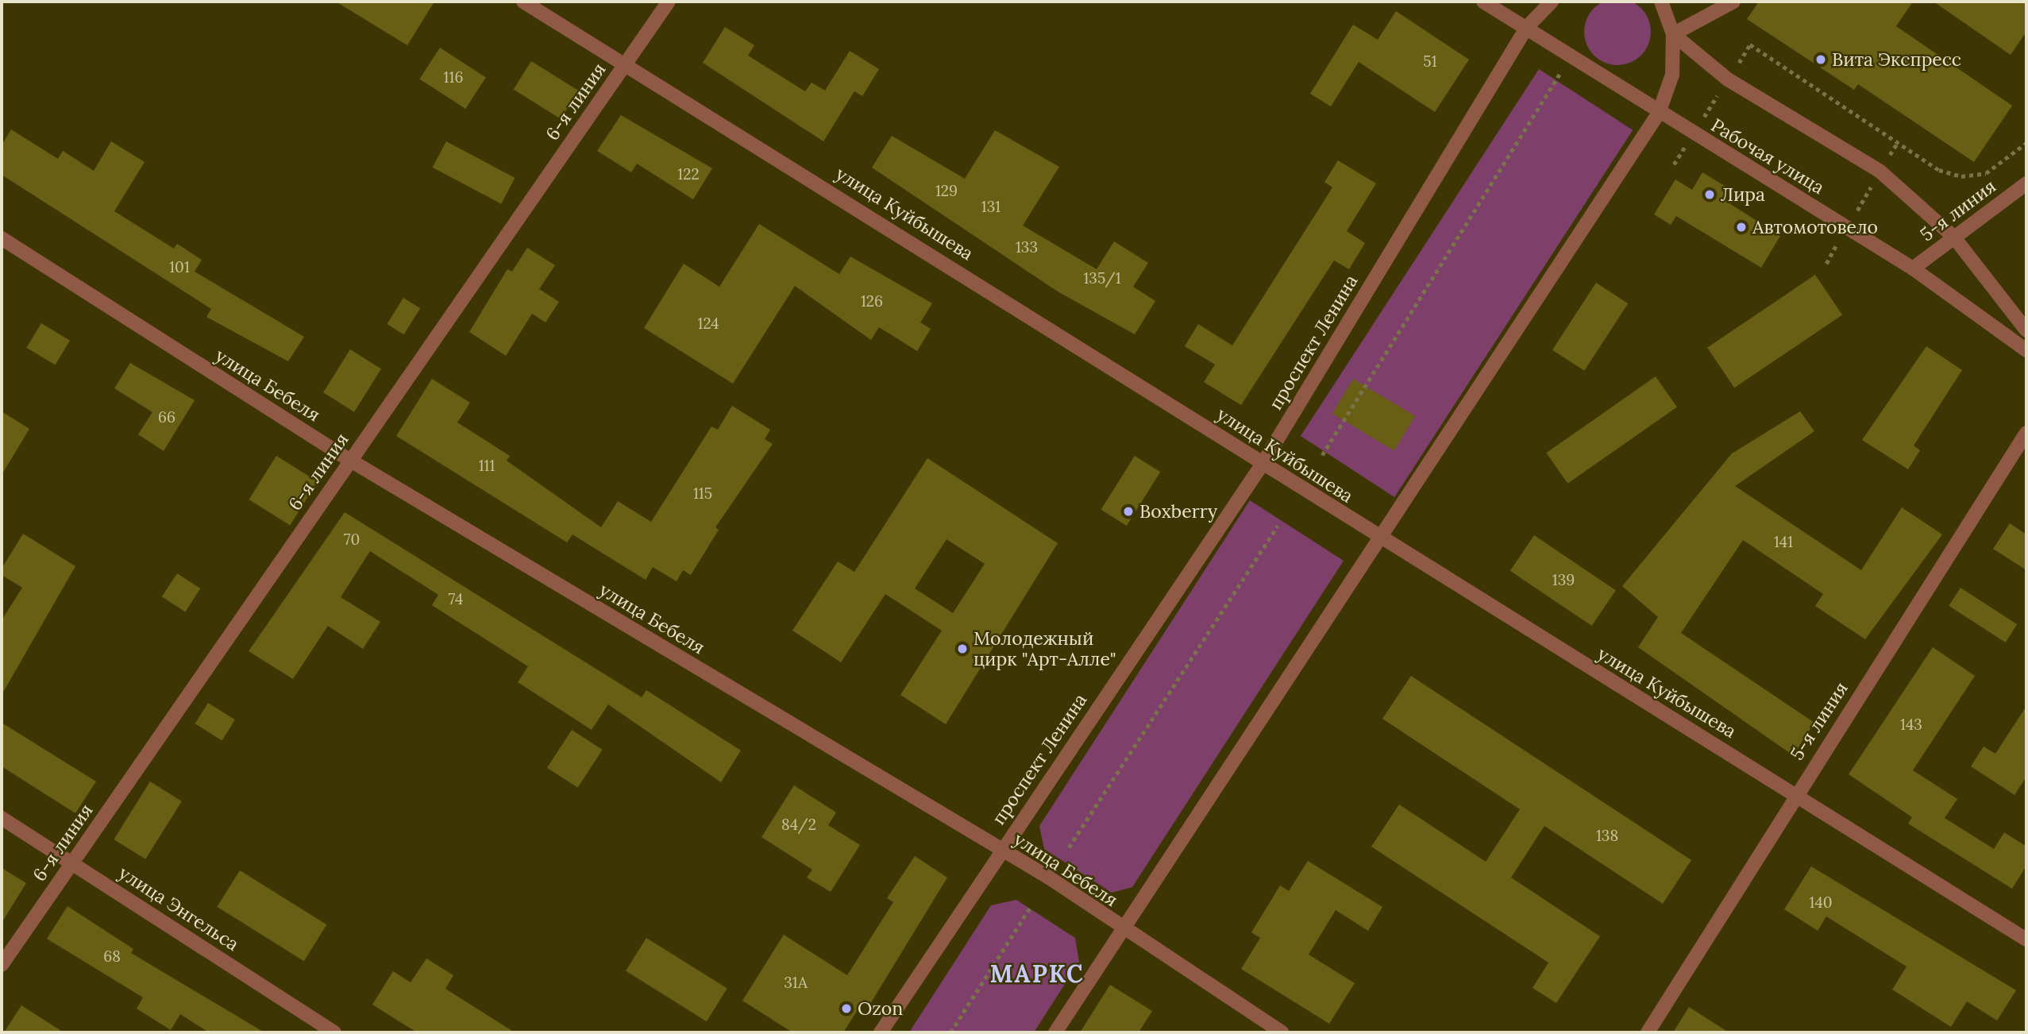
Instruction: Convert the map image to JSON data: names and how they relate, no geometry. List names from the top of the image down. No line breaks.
{"streets":{"street":["6-я линия","Рабочая улица","5-я линия","улица Куйбышева","проспект Ленина","улица Бебеля","улица Энгельса"]},"crossings":[["6-я линия","улица Куйбышева"],["6-я линия","улица Бебеля"],["6-я линия","улица Энгельса"],["Рабочая улица","5-я линия"],["Рабочая улица","проспект Ленина"],["5-я линия","улица Куйбышева"],["улица Куйбышева","проспект Ленина"],["проспект Ленина","улица Бебеля"]],"districts":["МАРКС"],"places":["Вита Экспресс","Лира","Автомотовело","Boxberry","Молодежный цирк \"Арт-Алле\"","Ozon"],"house_numbers":["51","116","122","129","131","133","101","135/1","126","124","66","111","115","70","141","139","74","143","84/2","138","140","68","31А"]}
